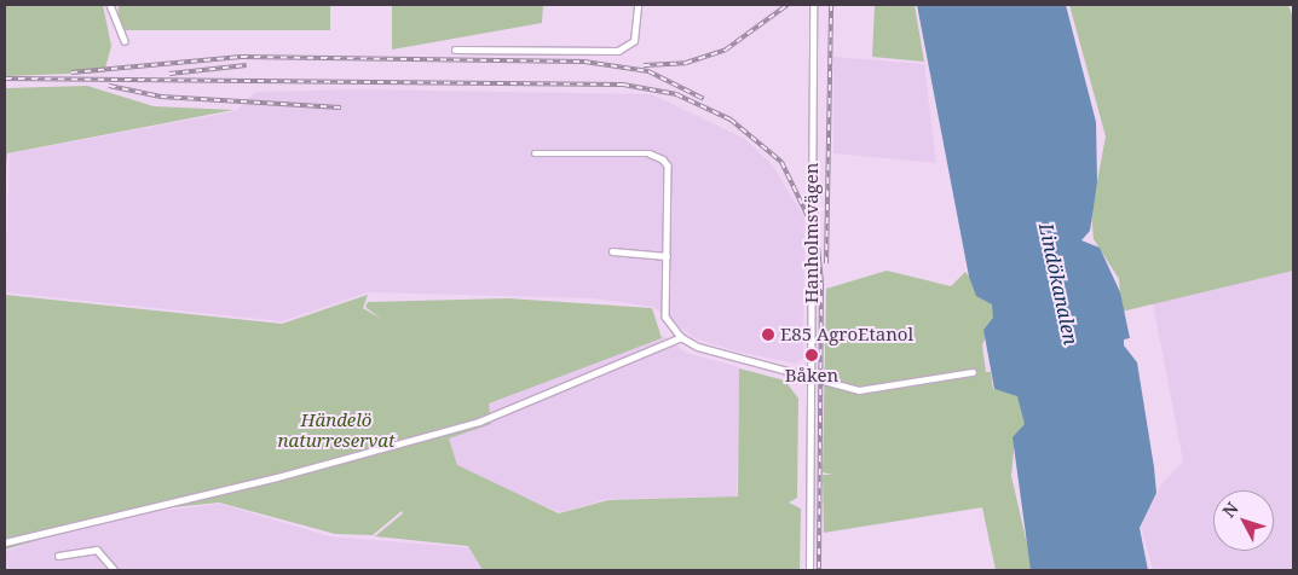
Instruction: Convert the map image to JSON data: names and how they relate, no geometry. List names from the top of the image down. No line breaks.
{"streets":{"street":["Hanholmsvägen"]},"water":["Lindökanalen"],"parks":["Händelö naturreservat"],"places":["E85 AgroEtanol","Båken"],"north":"top left"}
